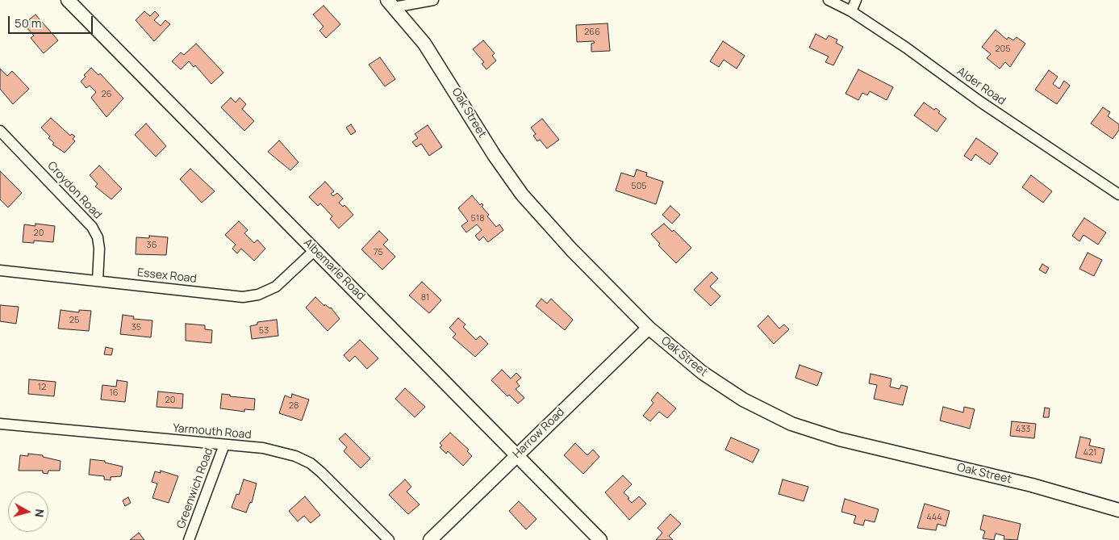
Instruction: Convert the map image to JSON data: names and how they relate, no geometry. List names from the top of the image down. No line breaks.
{"streets":{"street":["Alder Road","Oak Street","Croydon Road","Albemarle Road","Essex Road","Yarmouth Road","Harrow Road","Greenwich Road"]},"crossings":[["Oak Street","Harrow Road"],["Croydon Road","Essex Road"],["Albemarle Road","Essex Road"],["Albemarle Road","Harrow Road"],["Yarmouth Road","Greenwich Road"]],"house_numbers":["266","205","26","505","518","20","36","75","81","25","35","53","12","16","20","28","433","421","444"],"scale_bar":"50 m","north":"right"}
